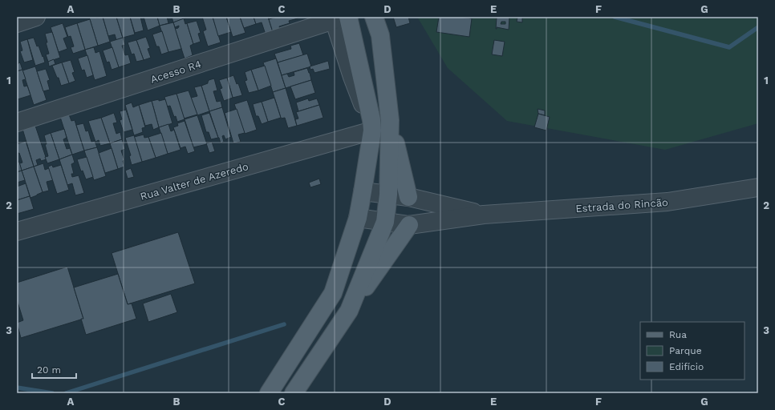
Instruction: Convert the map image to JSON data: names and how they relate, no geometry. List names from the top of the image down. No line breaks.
{"streets":{"street":["Acesso R4","Rua Valter de Azeredo","Estrada do Rincão"]},"legend":["Rua","Parque","Edifício"],"scale_bar":"20 m","grid":{"columns":["A","B","C","D","E","F","G"],"rows":["1","2","3"]}}
